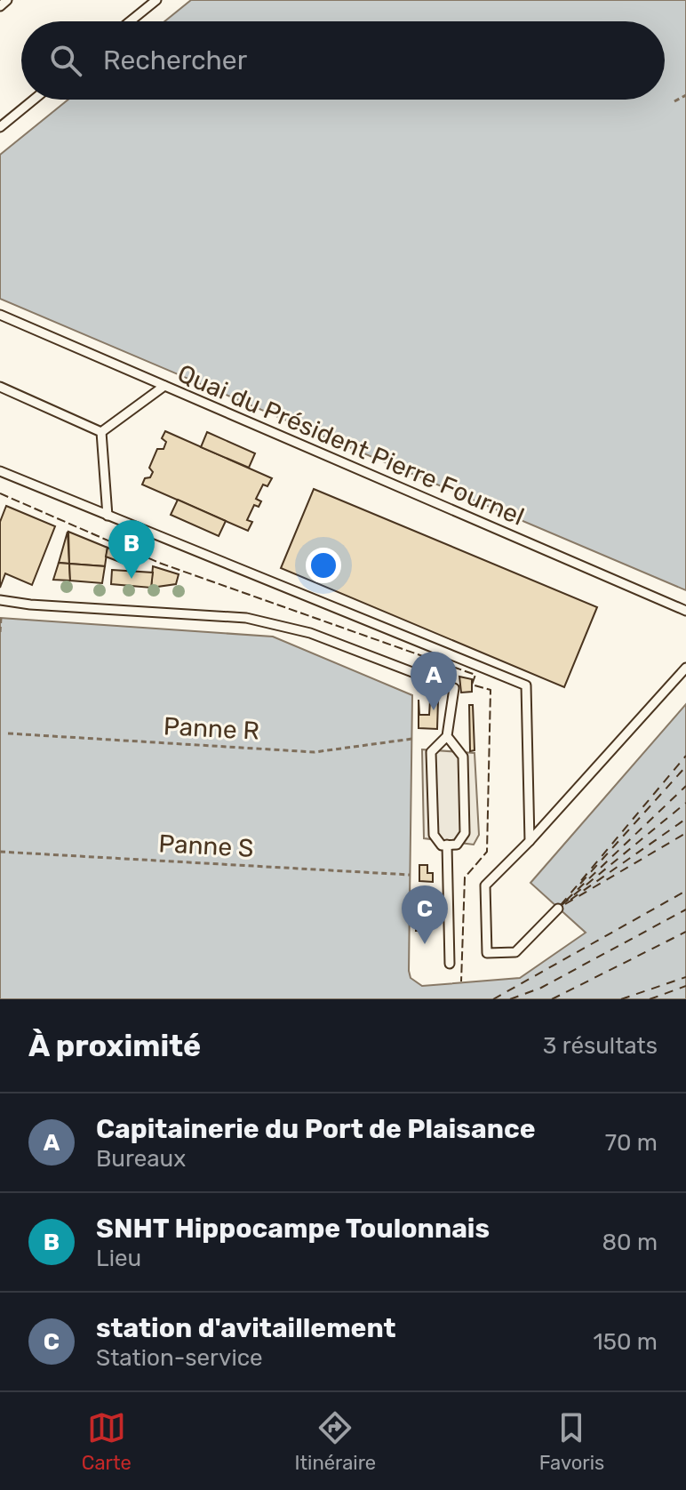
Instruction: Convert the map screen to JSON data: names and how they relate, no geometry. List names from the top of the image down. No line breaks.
{"streets":{"lane":["Quai du Président Pierre Fournel"],"path":["Panne R","Panne S"]},"page":{"search":"Rechercher","pins":["B","A","C"],"heading":["À proximité","3 résultats"],"list":[{"mark":"A","name":"Capitainerie du Port de Plaisance","note":"Bureaux","value":"70 m"},{"mark":"B","name":"SNHT Hippocampe Toulonnais","note":"Lieu","value":"80 m"},{"mark":"C","name":"station d'avitaillement","note":"Station-service","value":"150 m"}],"nav":["Carte","Itinéraire","Favoris"]}}
